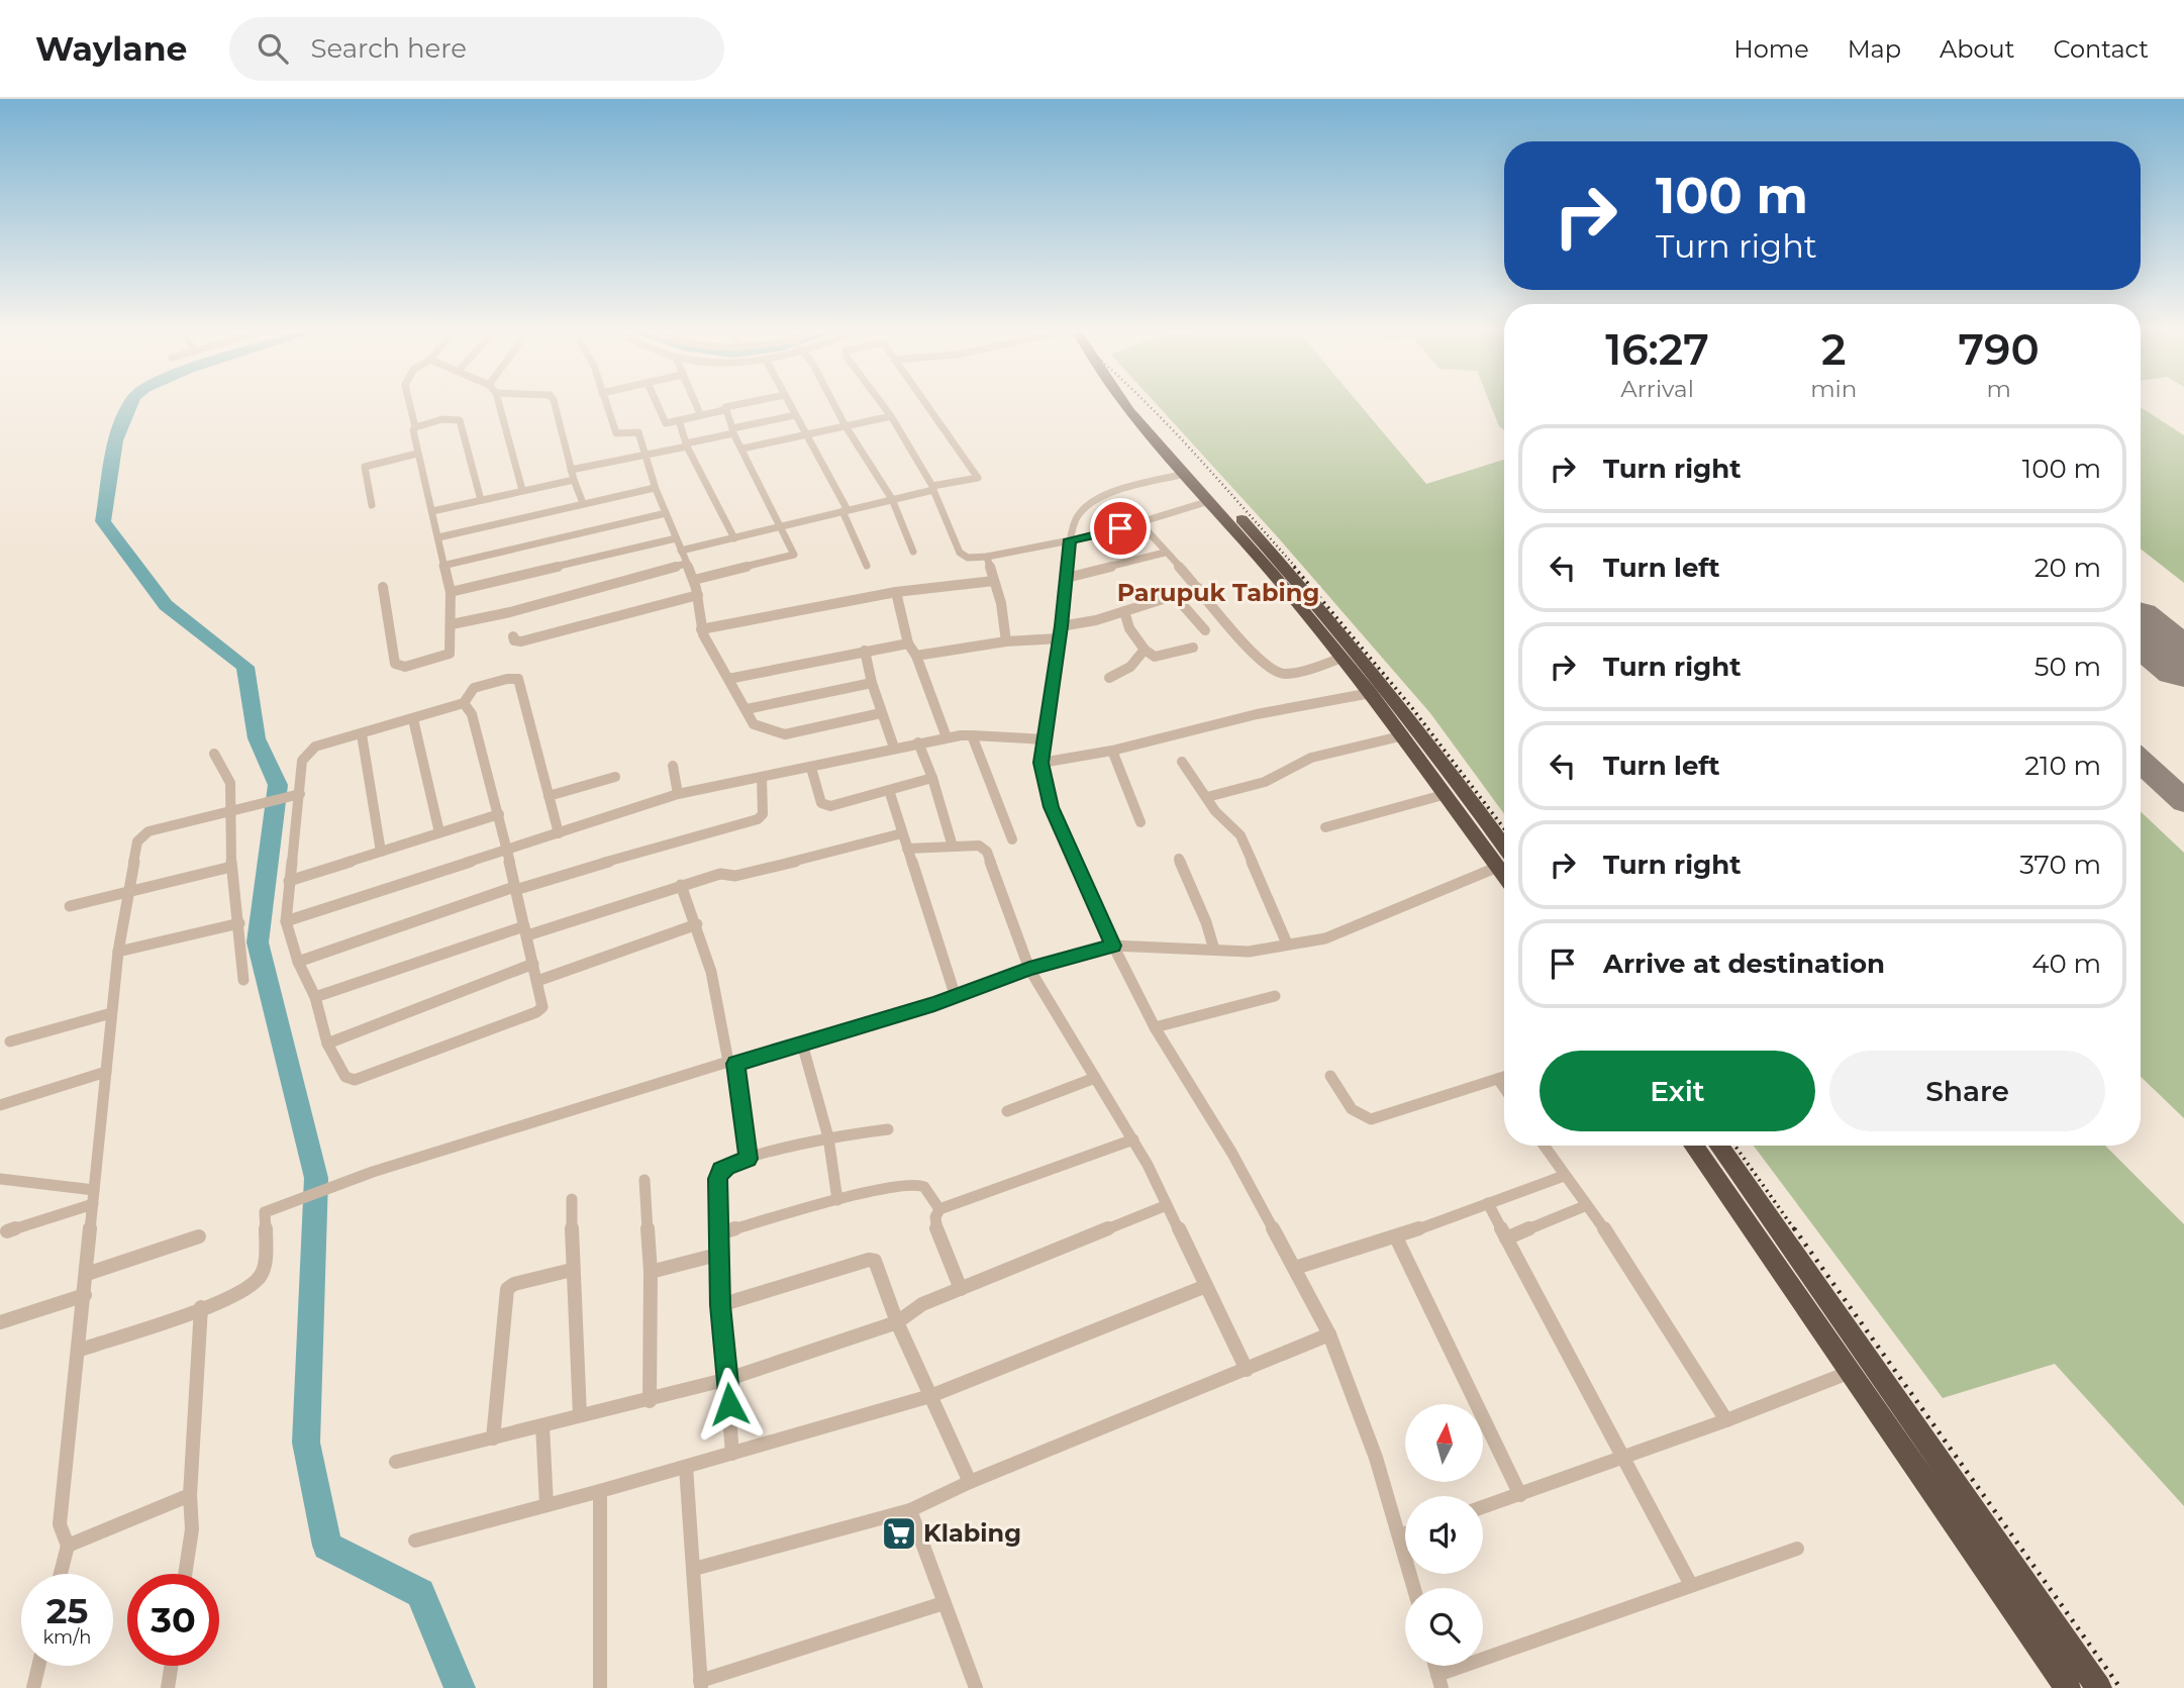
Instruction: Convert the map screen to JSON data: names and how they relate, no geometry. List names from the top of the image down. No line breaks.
{"districts":["Parupuk Tabing"],"places":{"supermarket":["Klabing"]},"north":"top","page":{"header":"Waylane","search":"Search here","nav":["Home","Map","About","Contact"],"turn":["100 m","Turn right"],"eta":["16:27","Arrival","2","min","790","m"],"list":[{"name":"Turn right","value":"100 m"},{"name":"Turn left","value":"20 m"},{"name":"Turn right","value":"50 m"},{"name":"Turn left","value":"210 m"},{"name":"Turn right","value":"370 m"},{"name":"Arrive at destination","value":"40 m"}],"buttons":["Exit","Share"],"speed":"25 km/h","limit":"30"}}
